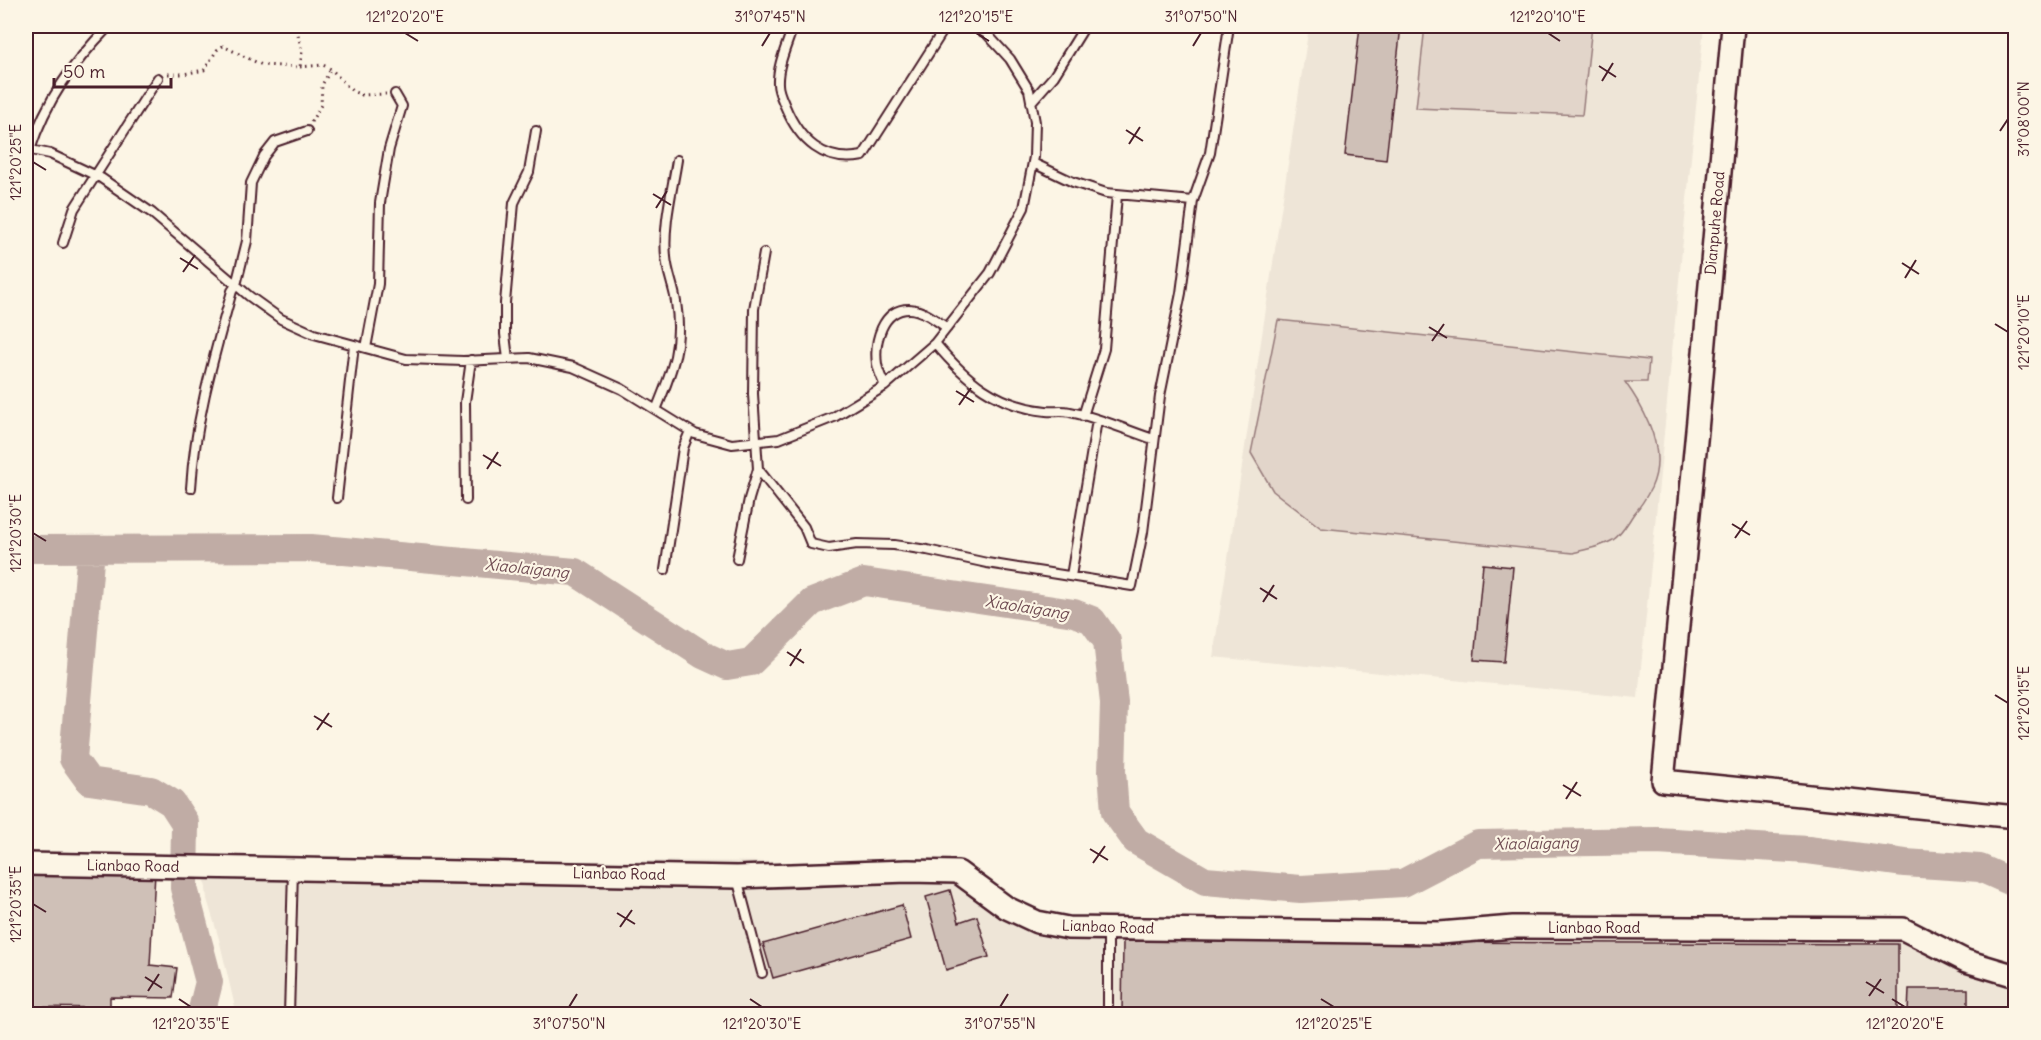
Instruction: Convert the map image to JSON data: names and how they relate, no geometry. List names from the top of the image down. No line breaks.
{"streets":{"street":["Dianpuhe Road","Lianbao Road"]},"water":["Xiaolaigang"],"scale_bar":"50 m","coordinates":["121°20'20\"E","31°07'45\"N","121°20'15\"E","31°07'50\"N","121°20'10\"E","31°08'00\"N","121°20'25\"E","121°20'30\"E","121°20'35\"E","31°07'55\"N"]}
